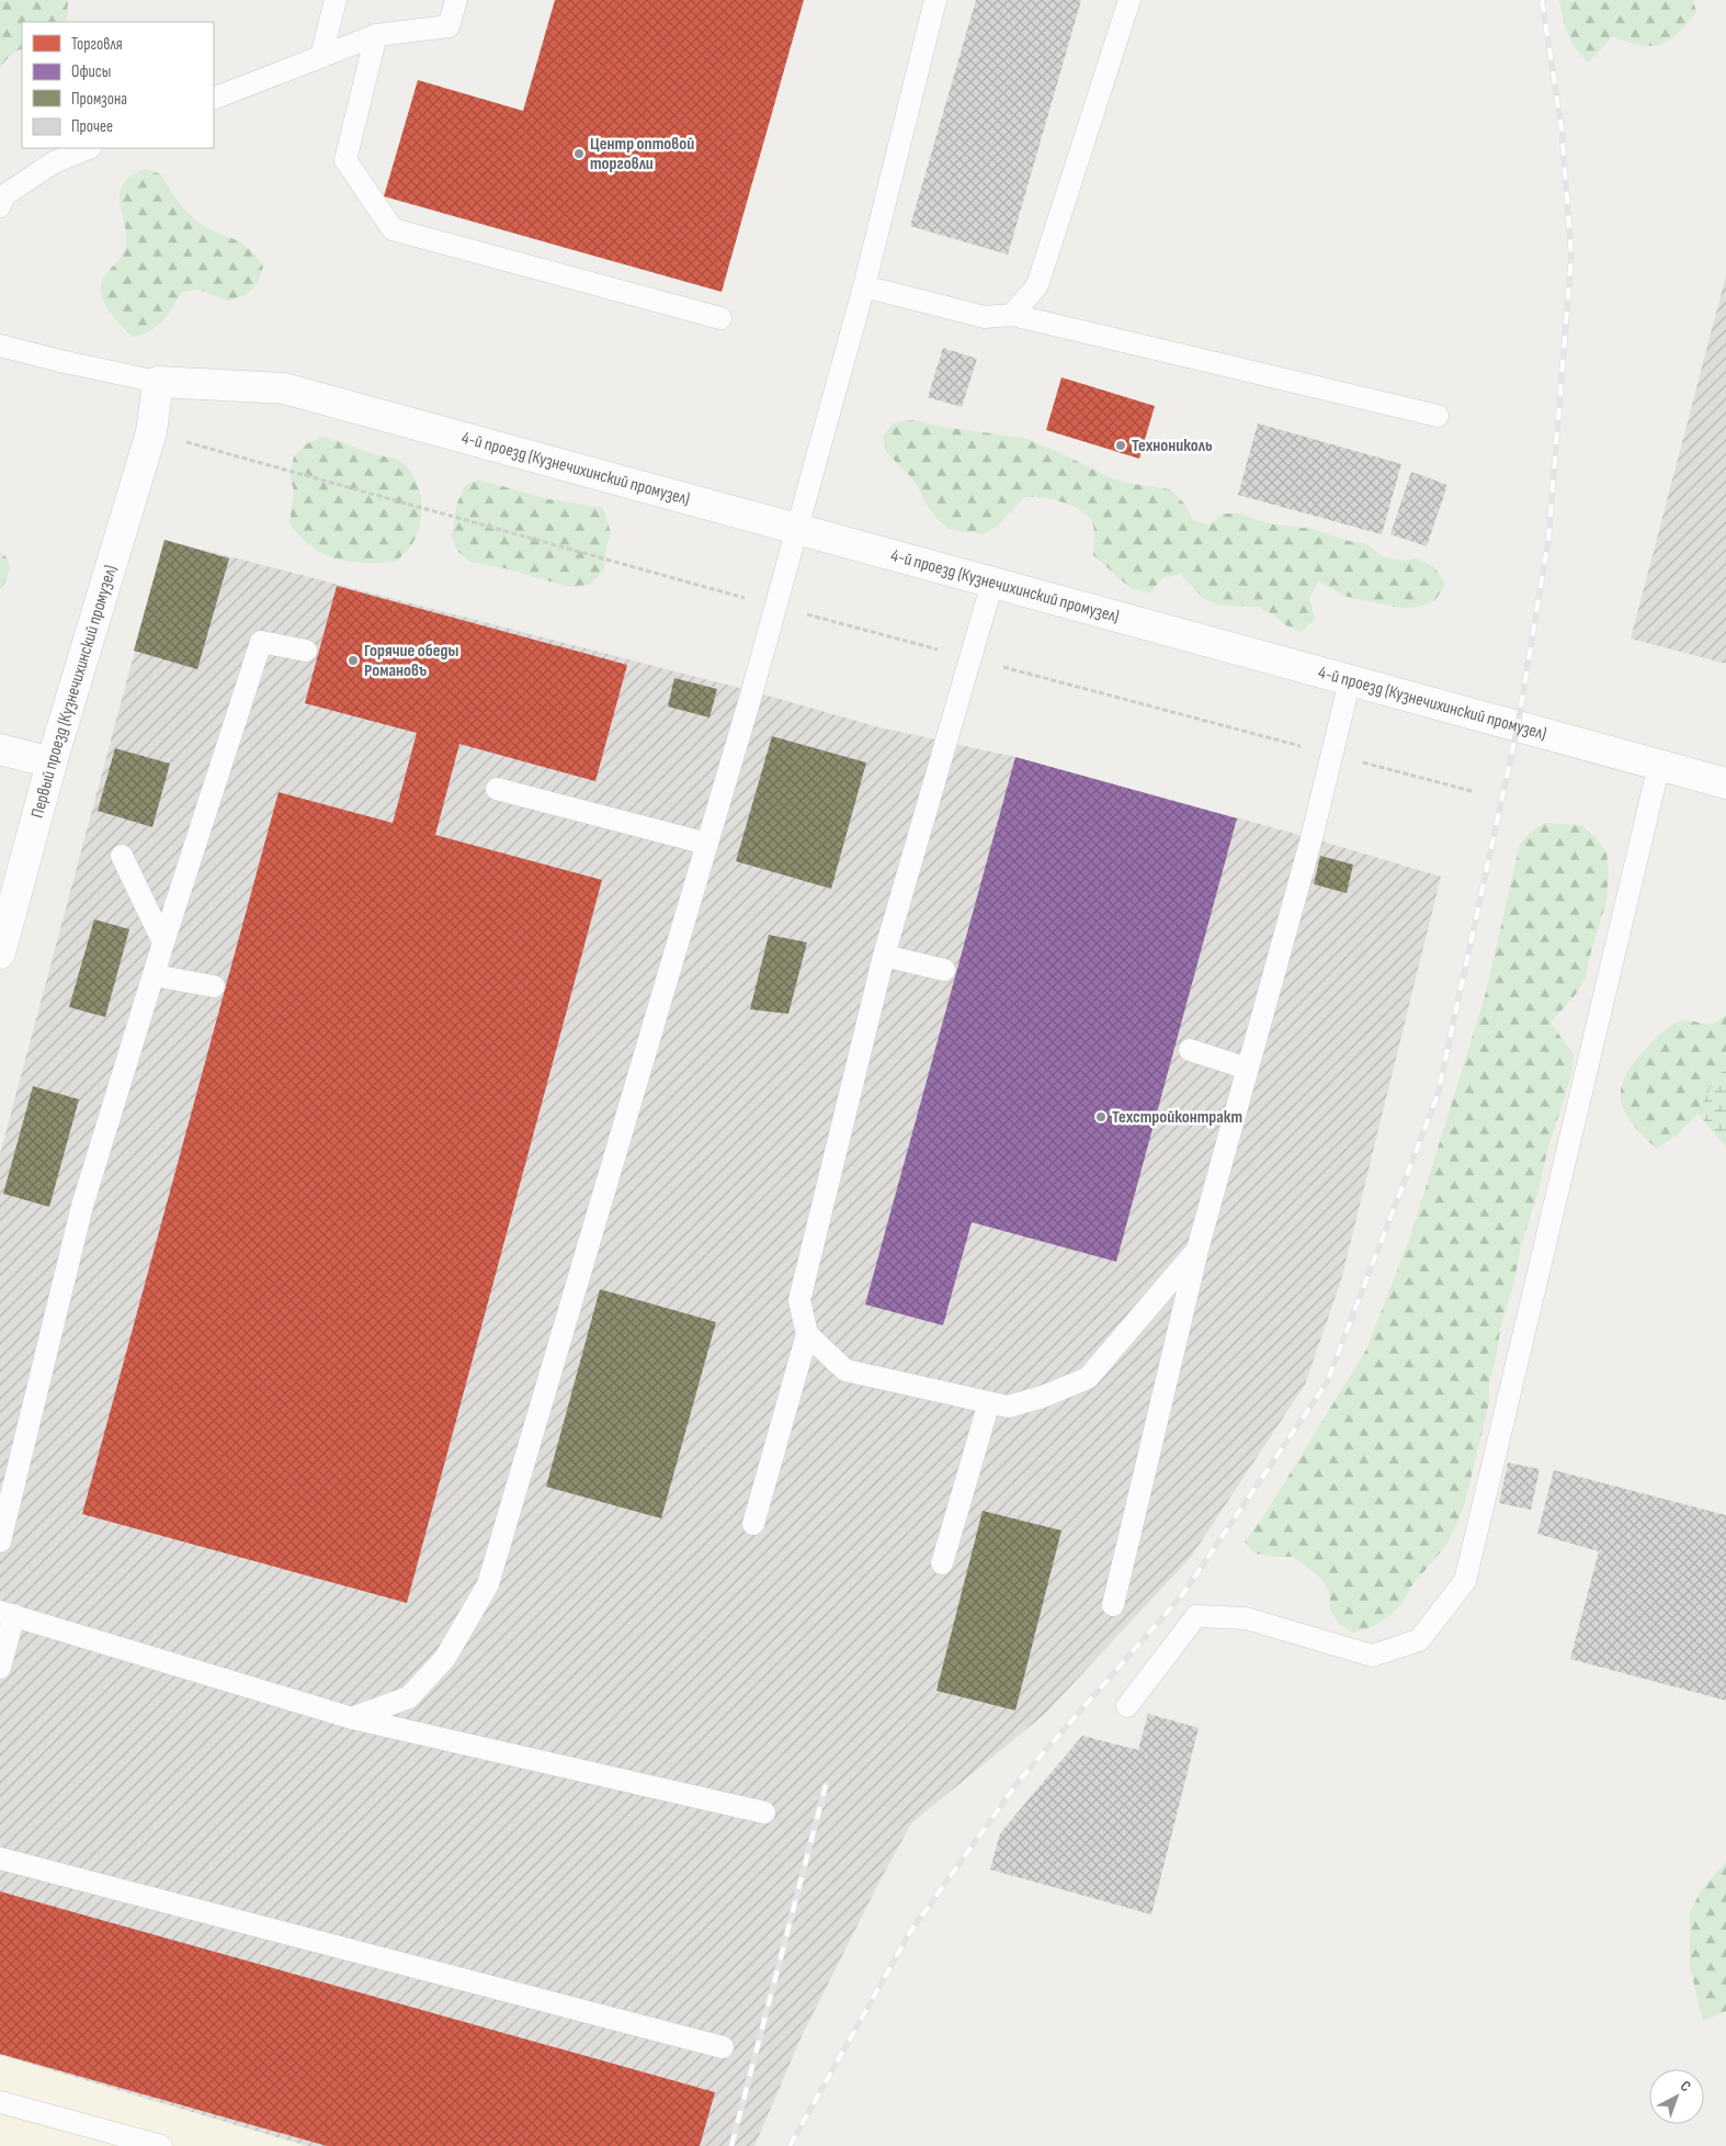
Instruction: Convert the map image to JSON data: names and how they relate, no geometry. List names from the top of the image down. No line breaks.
{"streets":{"street":["4-й проезд (Кузнечихинский промузел)","Первый проезд (Кузнечихинский промузел)"]},"crossings":[["4-й проезд (Кузнечихинский промузел)","Первый проезд (Кузнечихинский промузел)"]],"places":["Центр оптовой торговли","Технониколь","Горячие обеды Романовъ","Техстройконтракт"],"legend":["Торговля","Офисы","Промзона","Прочее"],"north":"top right"}
